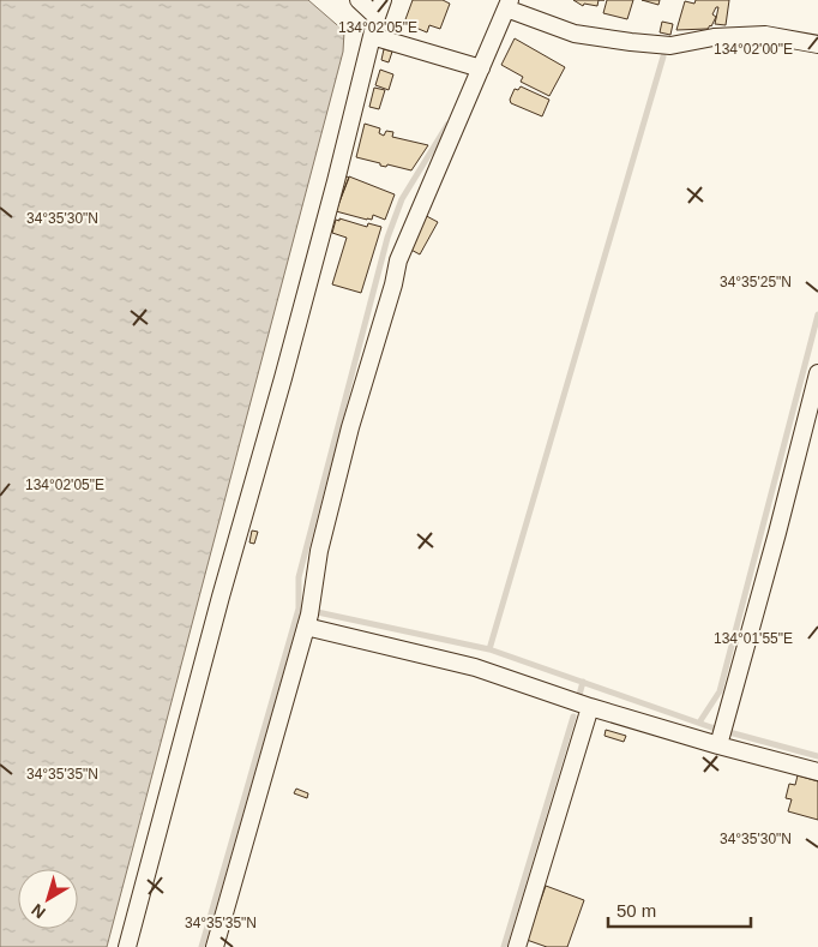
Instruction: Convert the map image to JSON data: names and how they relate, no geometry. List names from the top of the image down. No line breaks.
{"scale_bar":"50 m","north":"bottom left","coordinates":["134°02'05\"E","134°02'00\"E","34°35'30\"N","34°35'25\"N","134°01'55\"E","34°35'35\"N"]}
